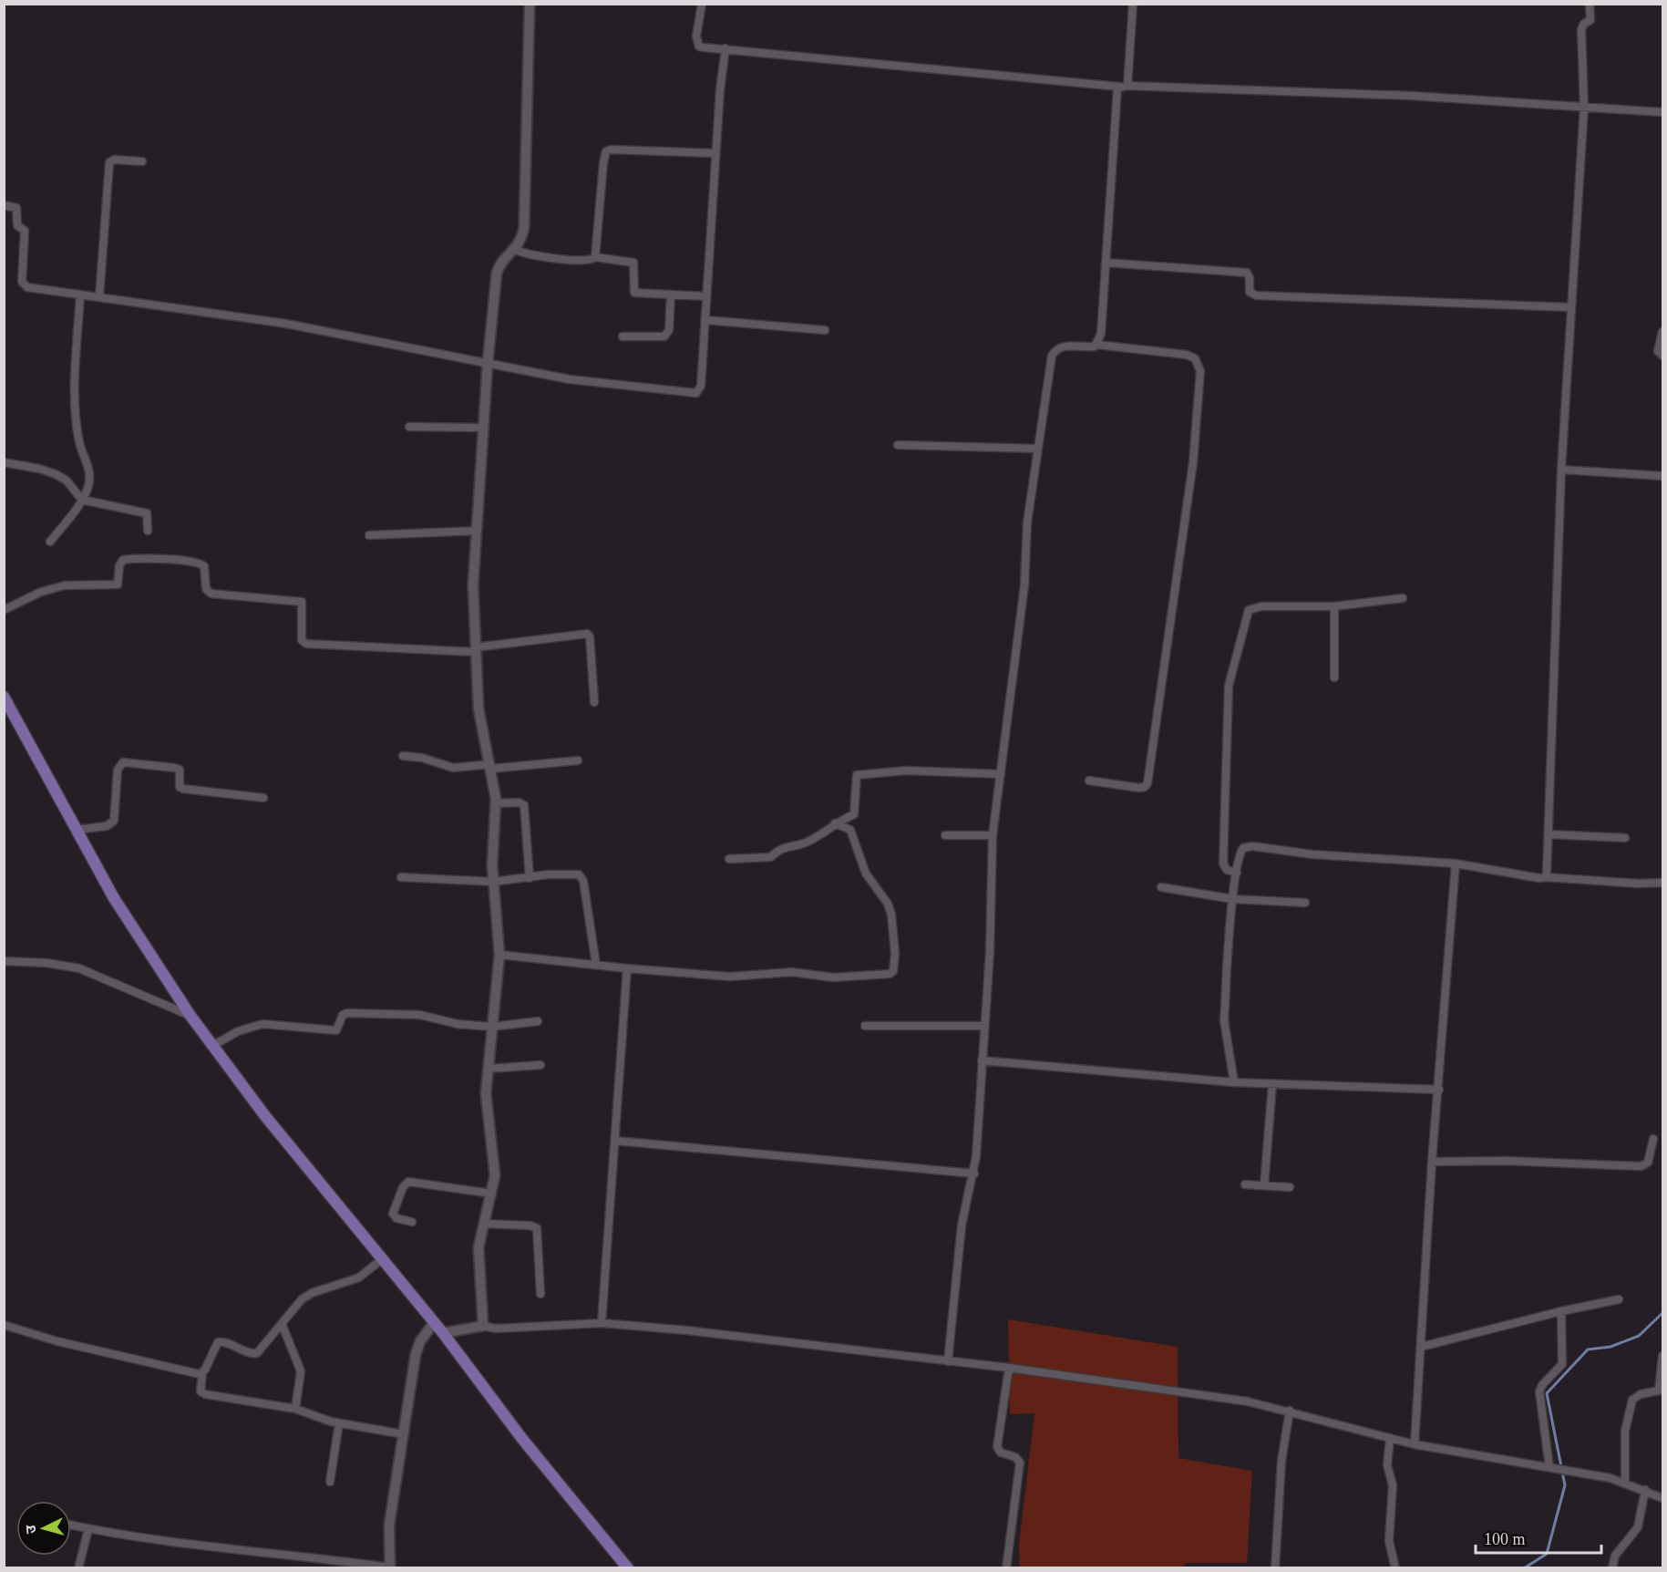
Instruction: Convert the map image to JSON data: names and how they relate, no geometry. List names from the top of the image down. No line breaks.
{"scale_bar":"100 m","north":"left"}
